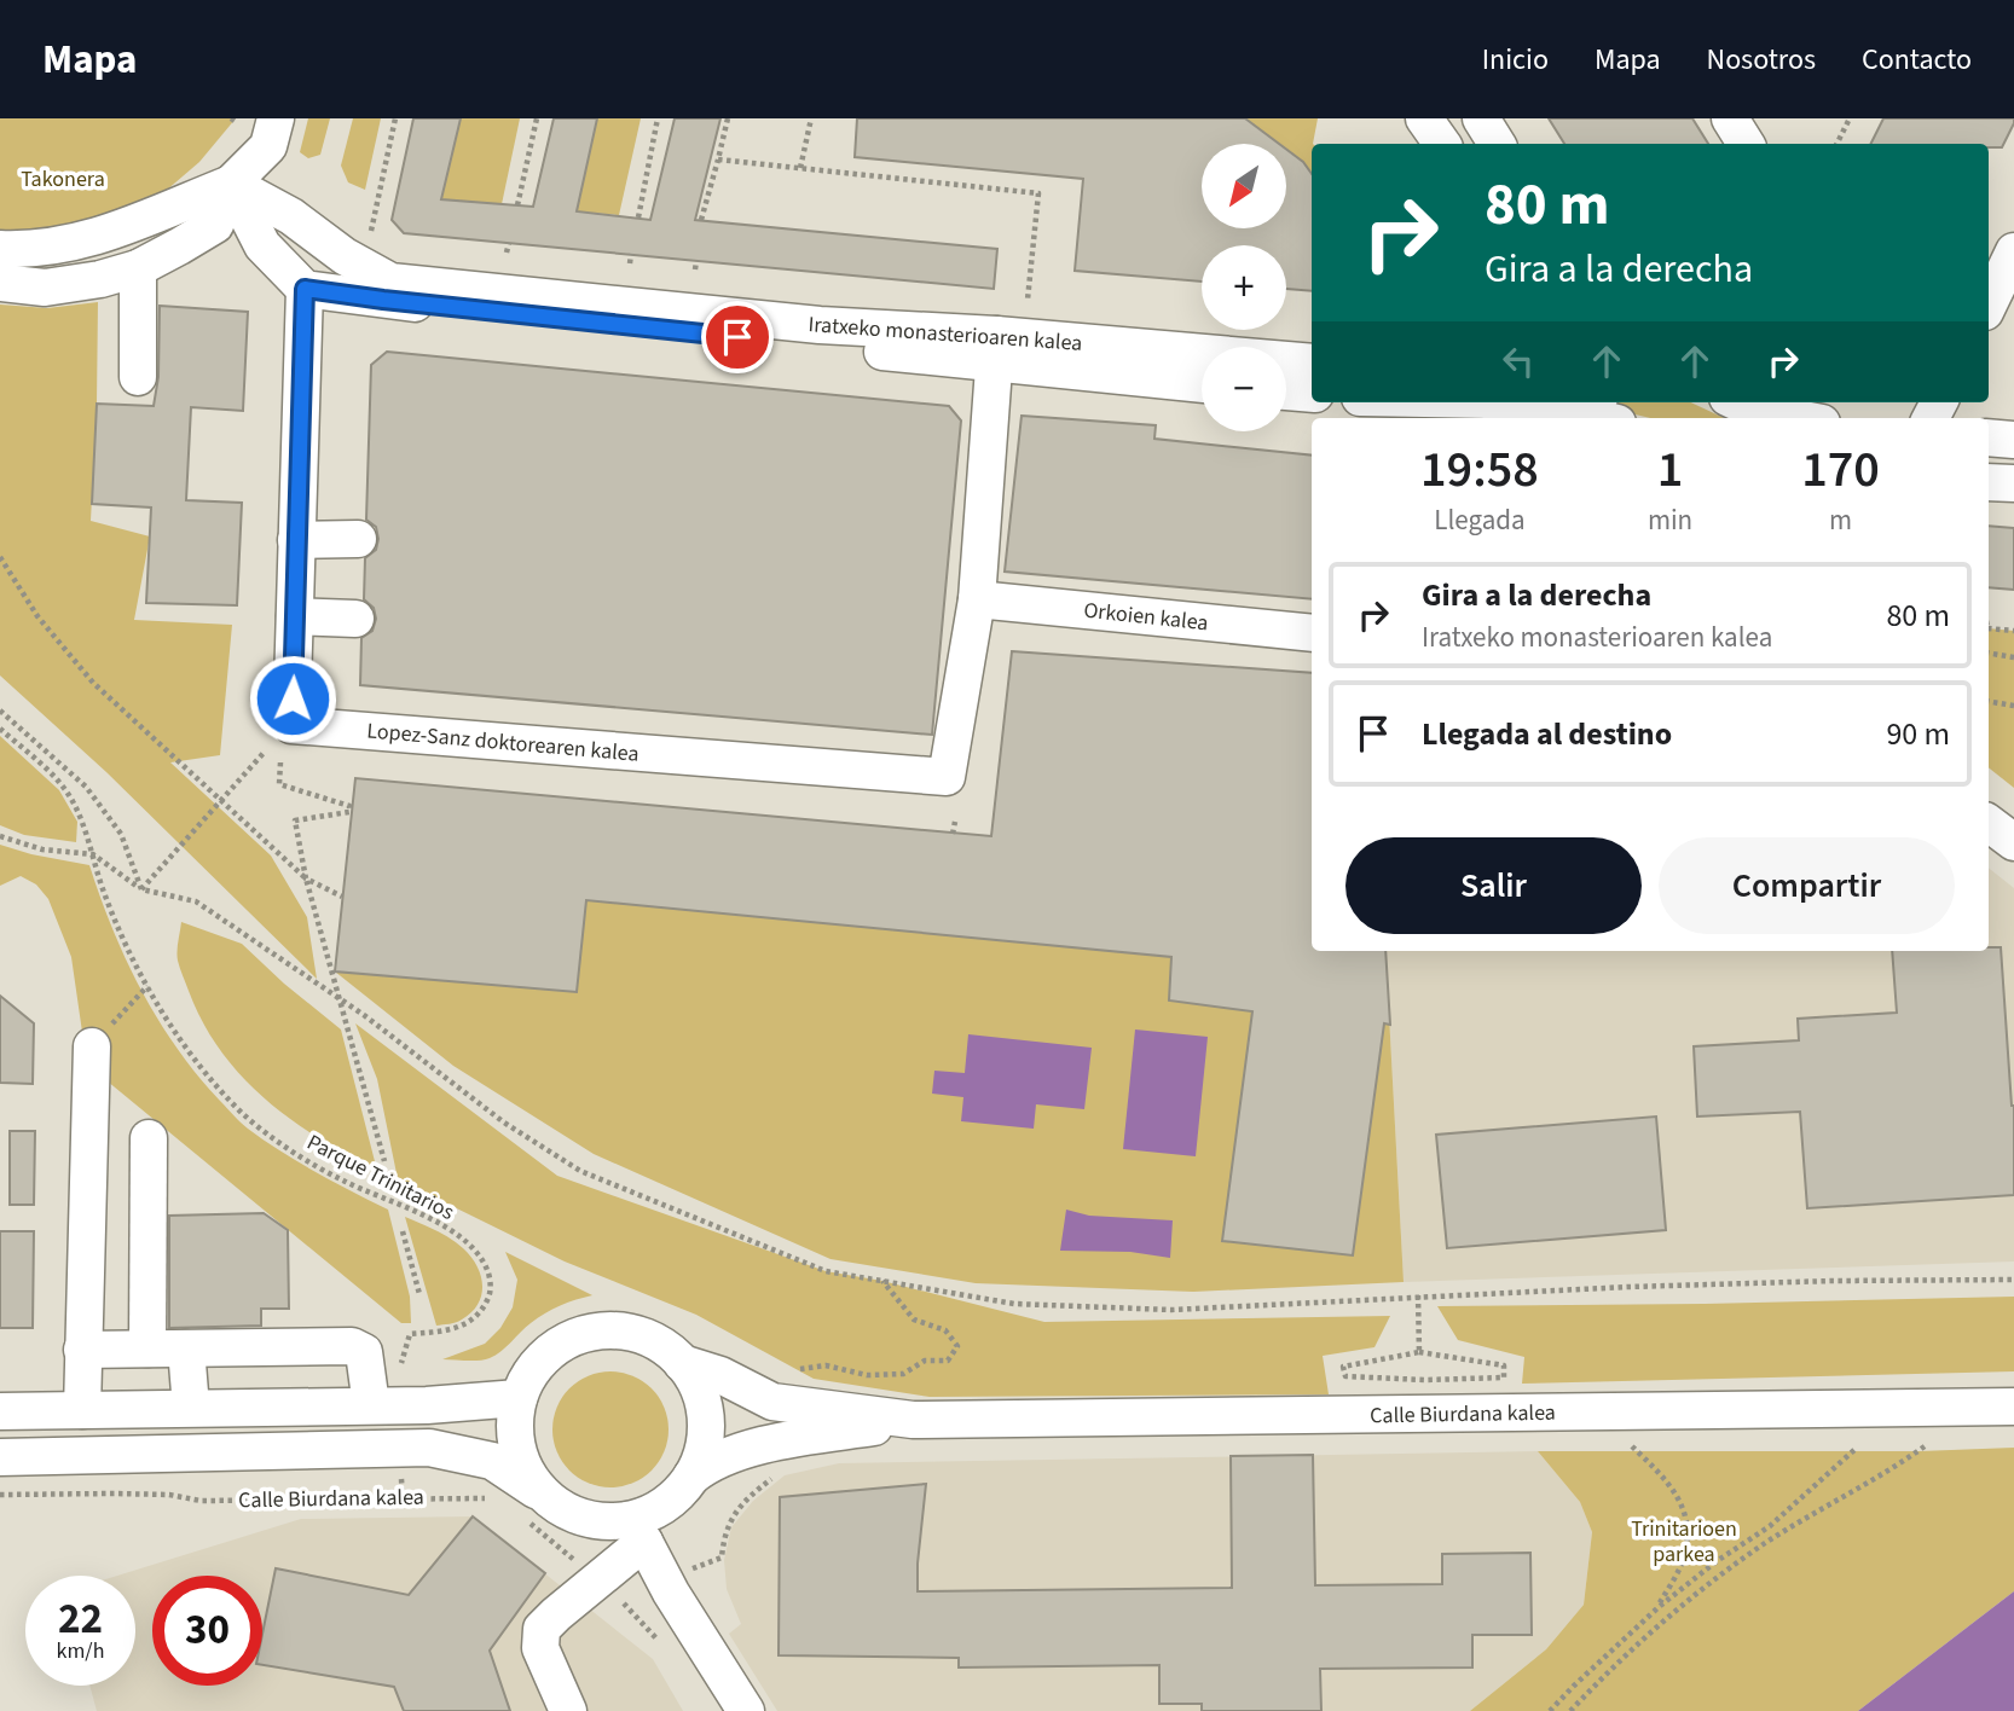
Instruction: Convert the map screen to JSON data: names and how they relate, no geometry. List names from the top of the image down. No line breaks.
{"streets":{"street":["Iratxeko monasterioaren kalea","Orkoien kalea","Lopez-Sanz doktorearen kalea","Calle Biurdana kalea"],"path":["Parque Trinitarios"]},"crossings":[["Iratxeko monasterioaren kalea","Lopez-Sanz doktorearen kalea"],["Orkoien kalea","Lopez-Sanz doktorearen kalea"]],"parks":["Takonera","Trinitarioen parkea"],"north":"bottom left","page":{"header":"Mapa","nav":["Inicio","Mapa","Nosotros","Contacto"],"map_buttons":["+","−"],"turn":["80 m","Gira a la derecha"],"eta":["19:58","Llegada","1","min","170","m"],"list":[{"name":"Gira a la derecha","note":"Iratxeko monasterioaren kalea","value":"80 m"},{"name":"Llegada al destino","value":"90 m"}],"buttons":["Salir","Compartir"],"speed":"22 km/h","limit":"30"}}
